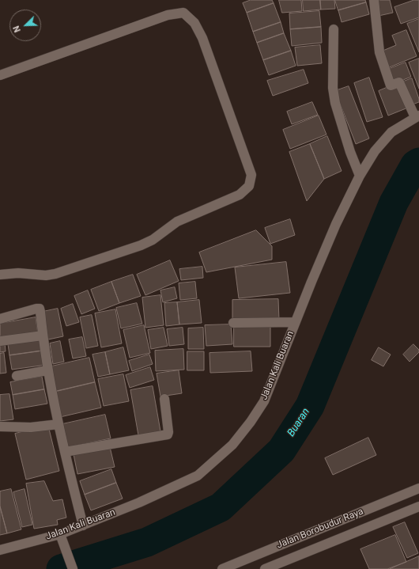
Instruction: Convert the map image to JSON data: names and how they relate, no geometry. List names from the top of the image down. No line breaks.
{"streets":{"street":["Jalan Kali Buaran","Jalan Borobudur Raya"]},"water":["Buaran"],"north":"bottom left"}
